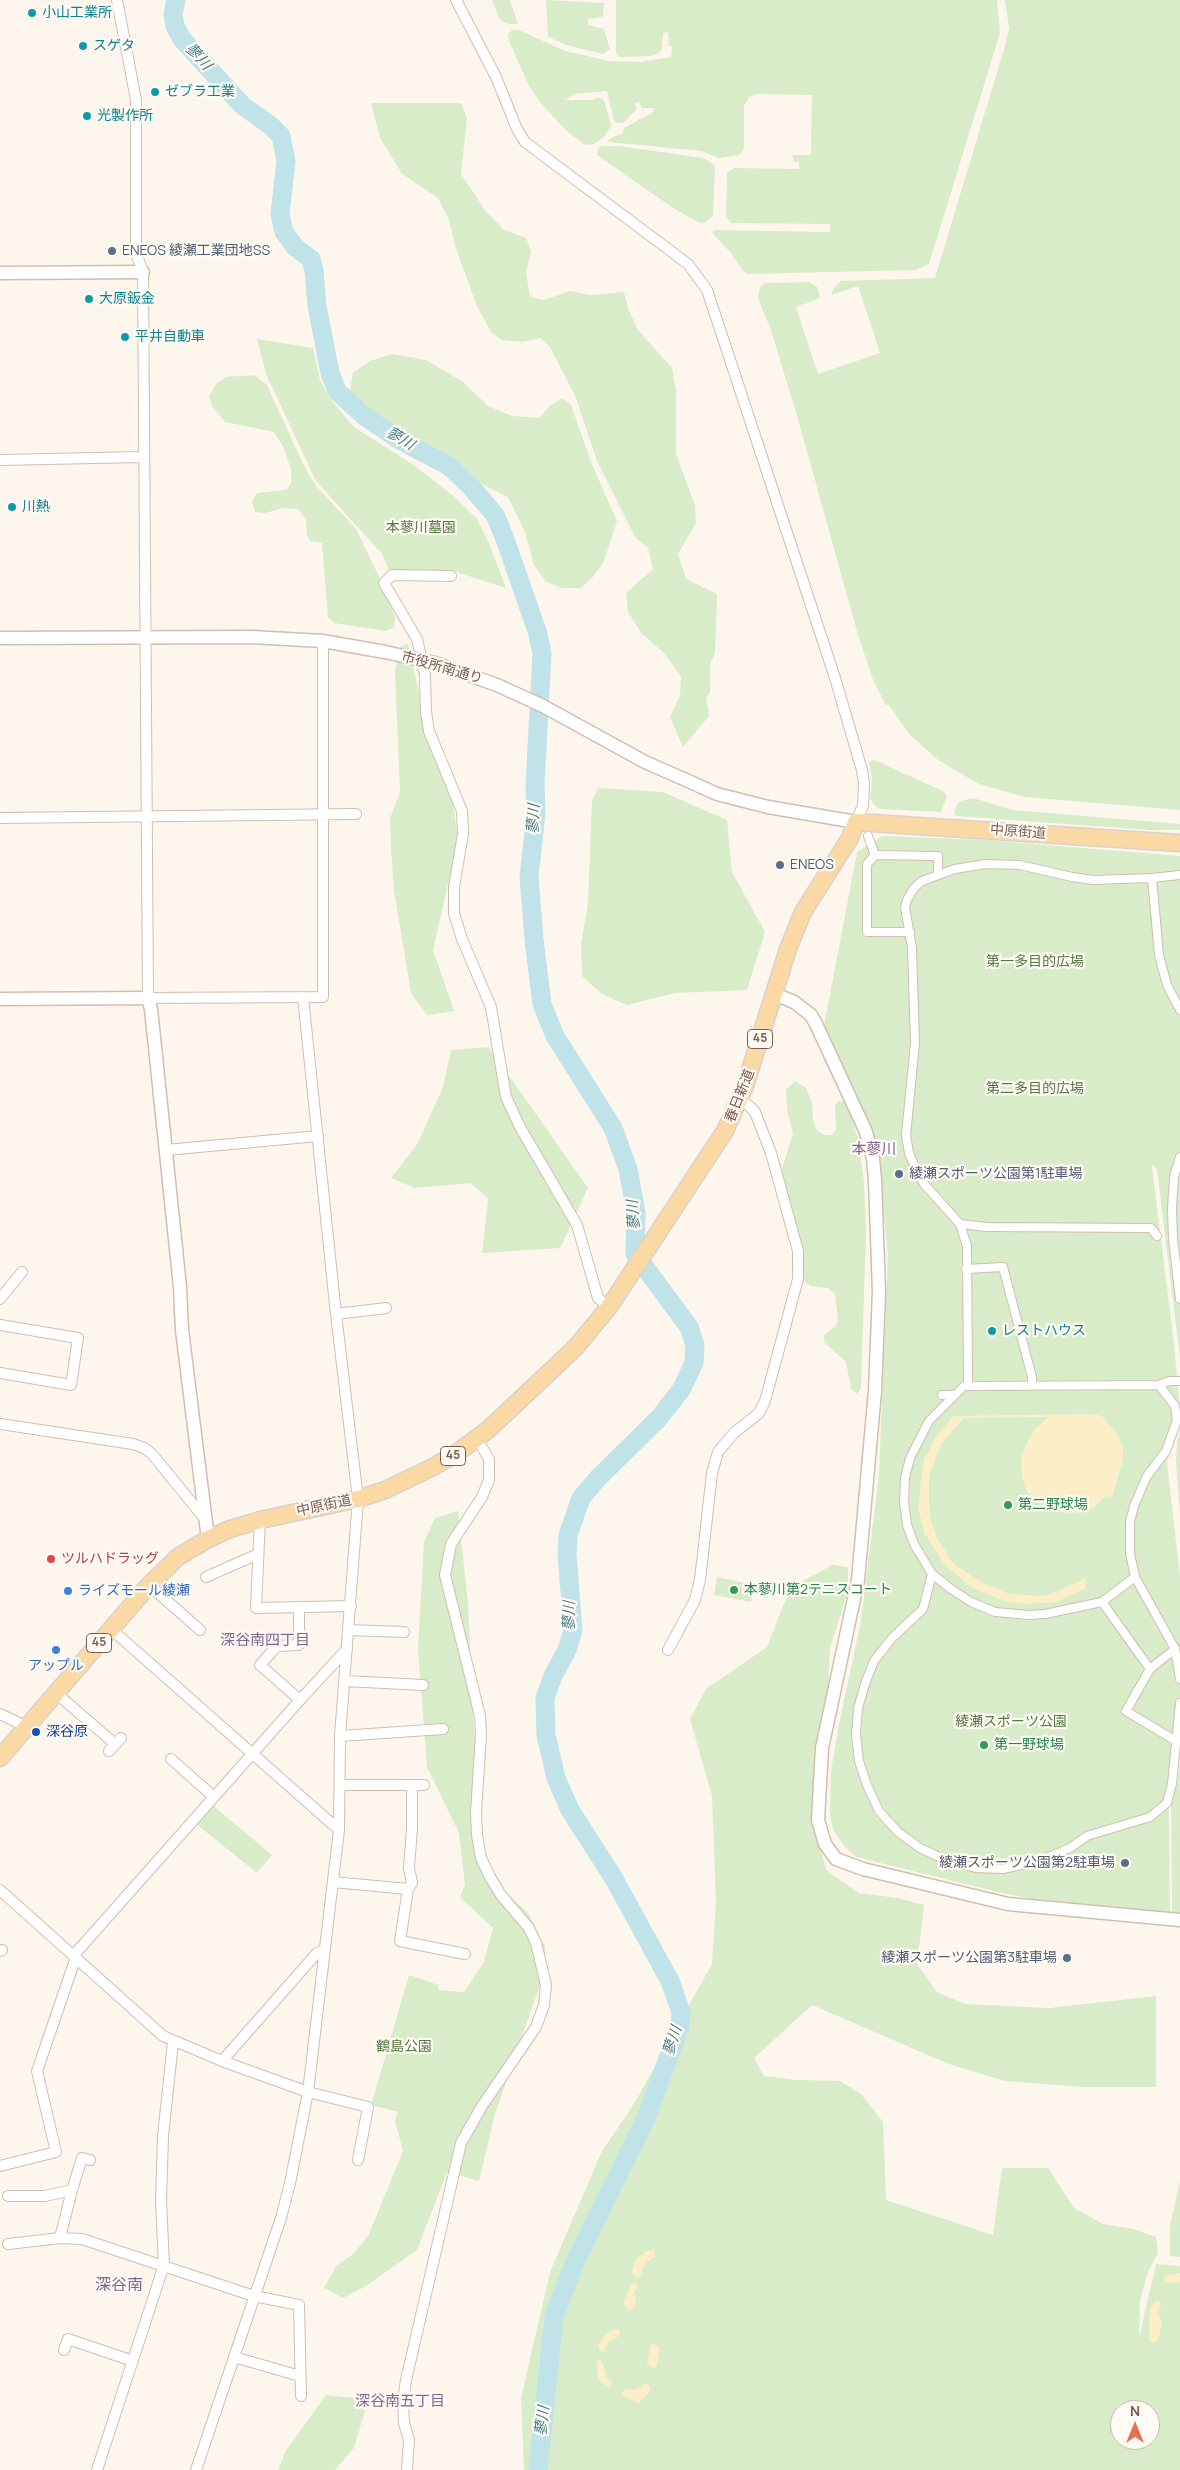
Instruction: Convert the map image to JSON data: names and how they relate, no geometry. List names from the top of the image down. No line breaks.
{"streets":{"main road":["中原街道","45","春日新道"],"street":["市役所南通り"]},"crossings":[["市役所南通り","中原街道"],["市役所南通り","春日新道"],["中原街道","春日新道"]],"districts":["本蓼川","深谷南四丁目","深谷南","深谷南五丁目"],"water":["蓼川"],"parks":["本蓼川墓園","第一多目的広場","第二多目的広場","綾瀬スポーツ公園","鶴島公園"],"places":["小山工業所","スゲタ","ゼブラ工業","光製作所","ENEOS 綾瀬工業団地SS","大原鈑金","平井自動車","川熱","ENEOS","綾瀬スポーツ公園第1駐車場","レストハウス","第二野球場","ツルハドラッグ","本蓼川第2テニスコート","ライズモール綾瀬","アップル","深谷原","第一野球場","綾瀬スポーツ公園第2駐車場","綾瀬スポーツ公園第3駐車場"],"north":"top"}
